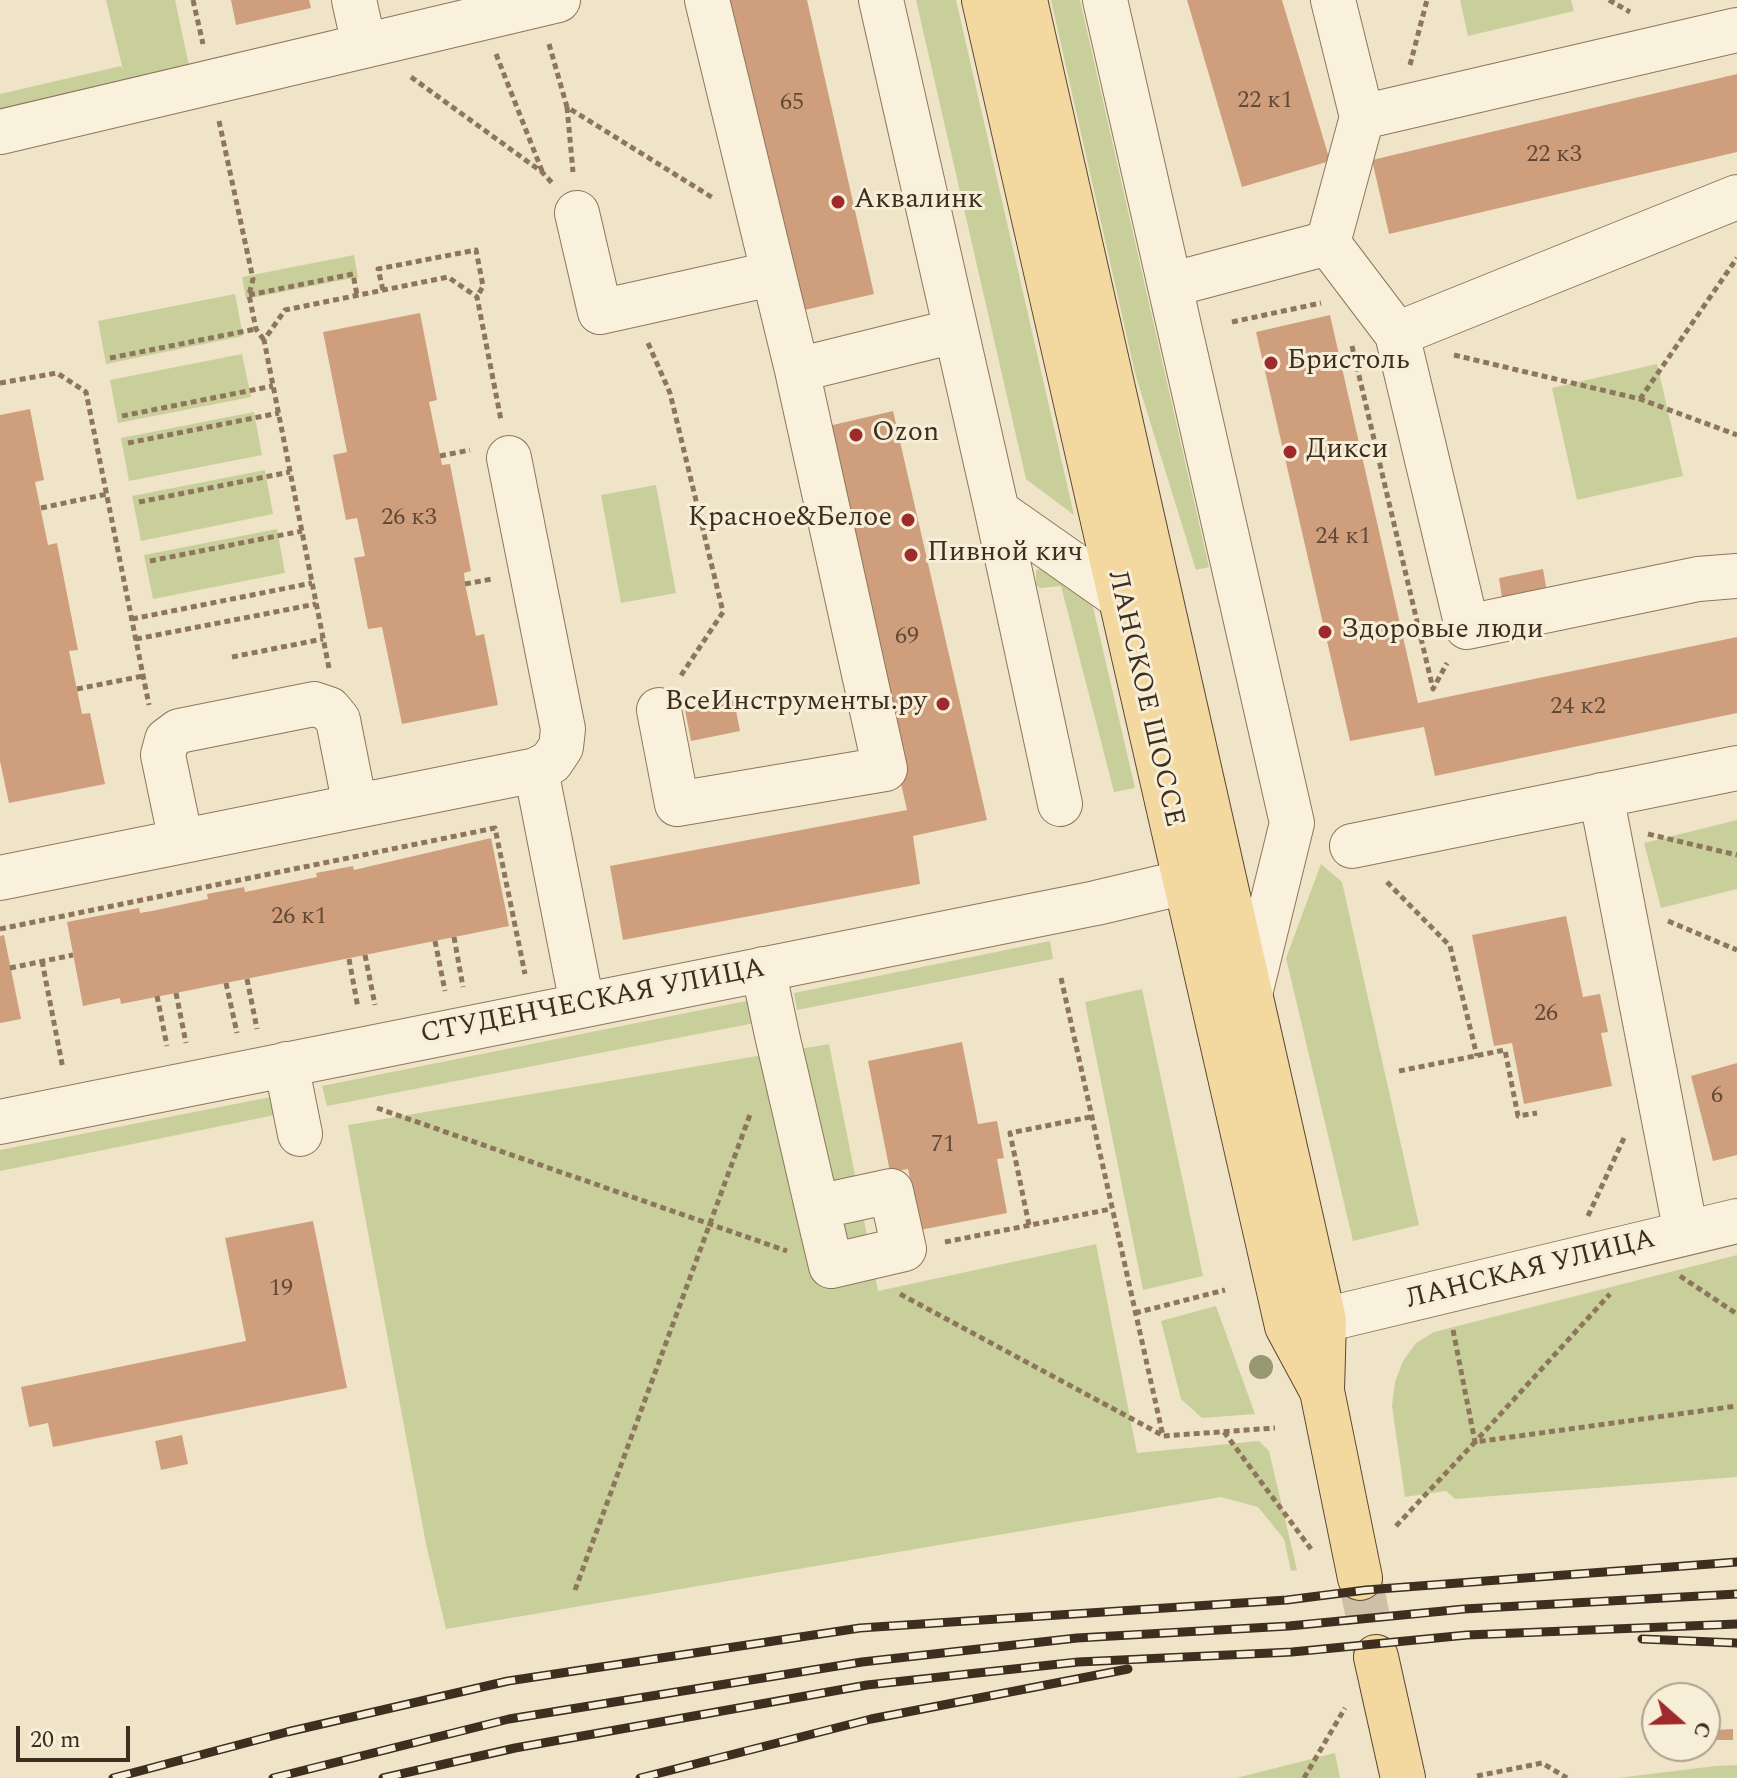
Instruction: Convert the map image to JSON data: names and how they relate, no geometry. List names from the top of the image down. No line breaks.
{"streets":{"main road":["ЛАНСКОЕ ШОССЕ"],"street":["СТУДЕНЧЕСКАЯ УЛИЦА","ЛАНСКАЯ УЛИЦА"]},"crossings":[["ЛАНСКОЕ ШОССЕ","СТУДЕНЧЕСКАЯ УЛИЦА"],["ЛАНСКОЕ ШОССЕ","ЛАНСКАЯ УЛИЦА"]],"places":["Аквалинк","Бристоль","Ozon","Дикси","Красное&Белое","Пивной кич","Здоровые люди","ВсеИнструменты.ру"],"house_numbers":["22 к1","65","22 к3","26 к3","24 к1","69","24 к2","26 к1","26","6","71","19"],"scale_bar":"20 m","north":"right"}
